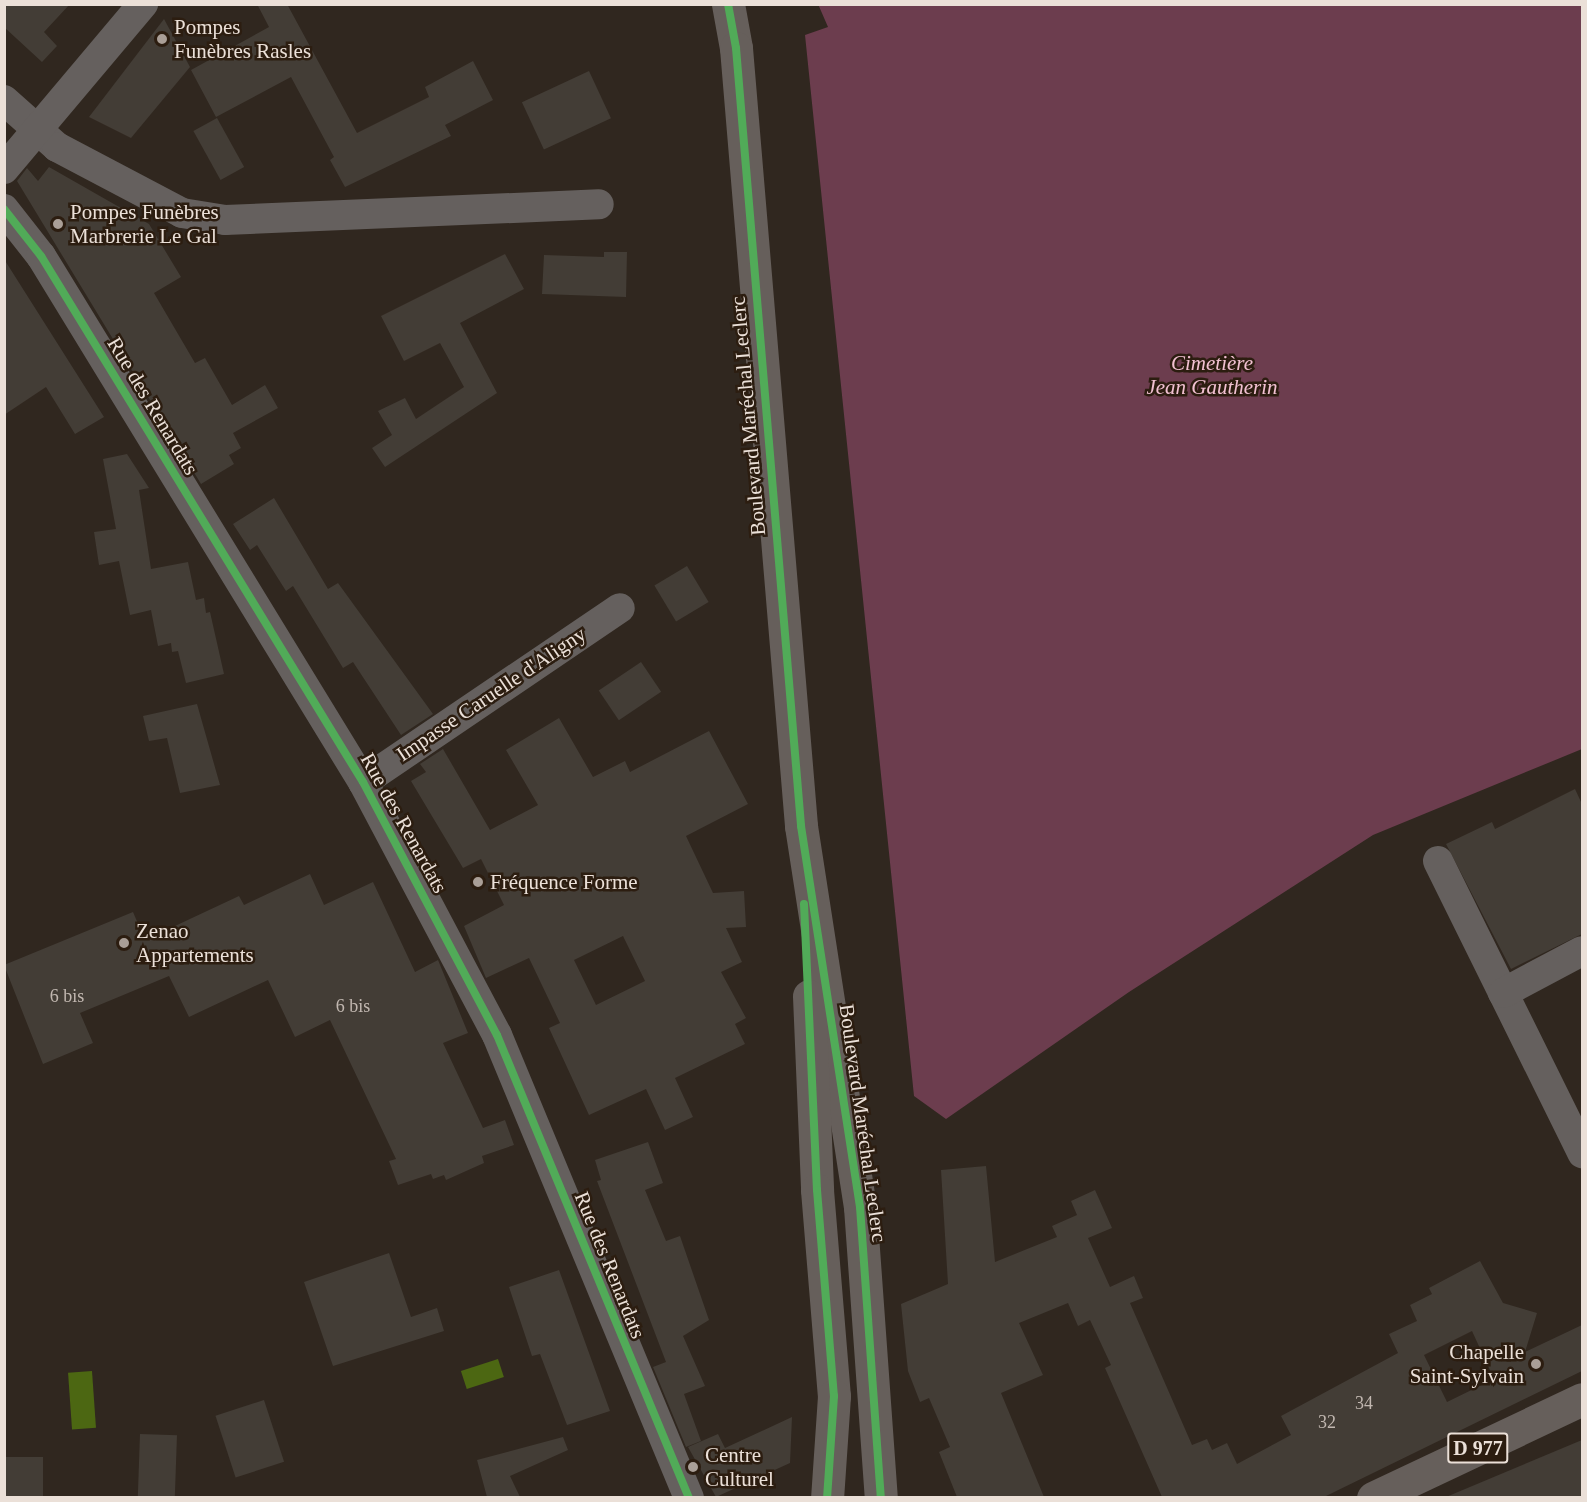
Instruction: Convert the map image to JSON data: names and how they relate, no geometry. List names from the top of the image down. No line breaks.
{"streets":{"main road":["Boulevard Maréchal Leclerc","D 977"],"street":["Rue des Renardats","Impasse Caruelle d'Aligny"]},"crossings":[["Rue des Renardats","Impasse Caruelle d'Aligny"]],"parks":["Cimetière Jean Gautherin"],"places":["Pompes Funèbres Rasles","Pompes Funèbres Marbrerie Le Gal","Fréquence Forme","Zenao Appartements","Chapelle Saint-Sylvain","Centre Culturel"],"house_numbers":["6 bis","6 bis","34","32"]}
